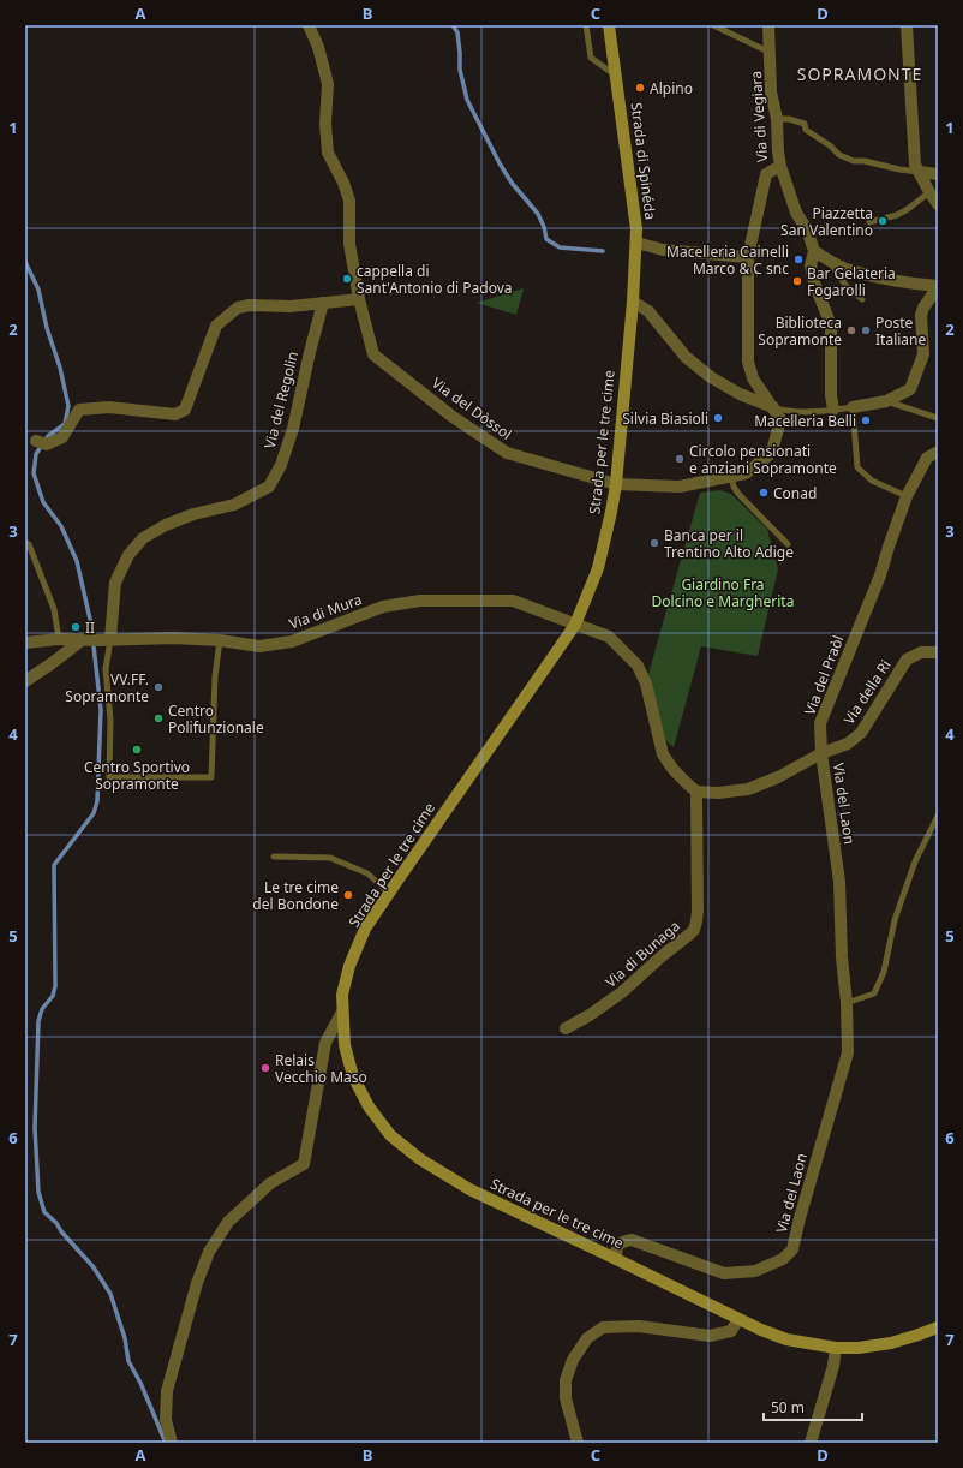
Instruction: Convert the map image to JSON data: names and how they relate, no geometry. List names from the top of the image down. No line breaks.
{"streets":{"main road":["Strada di Spinéda","Strada per le tre cime"],"street":["Via di Vegiara","Via del Regolin","Via del Dòssol","Via di Mura","Via del Praòl","Via della Ri","Via del Laon","Via di Bunaga"]},"crossings":[["Via di Vegiara","Via del Dòssol"],["Strada di Spinéda","Strada per le tre cime"],["Via del Regolin","Via di Mura"],["Via del Dòssol","Strada per le tre cime"],["Strada per le tre cime","Via di Mura"],["Strada per le tre cime","Via del Laon"],["Via del Praòl","Via della Ri"],["Via del Praòl","Via del Laon"],["Via della Ri","Via del Laon"]],"districts":["SOPRAMONTE"],"parks":["Giardino Fra Dolcino e Margherita"],"places":["Alpino","Piazzetta San Valentino","Macelleria Cainelli Marco & C snc","cappella di Sant'Antonio di Padova","Bar Gelateria Fogarolli","Biblioteca Sopramonte","Poste Italiane","Silvia Biasioli","Macelleria Belli","Circolo pensionati e anziani Sopramonte","Conad","Banca per il Trentino Alto Adige","II","VV.FF. Sopramonte","Centro Polifunzionale","Centro Sportivo Sopramonte","Le tre cime del Bondone","Relais Vecchio Maso"],"scale_bar":"50 m","grid":{"columns":["A","B","C","D"],"rows":["1","2","3","4","5","6","7"]}}
